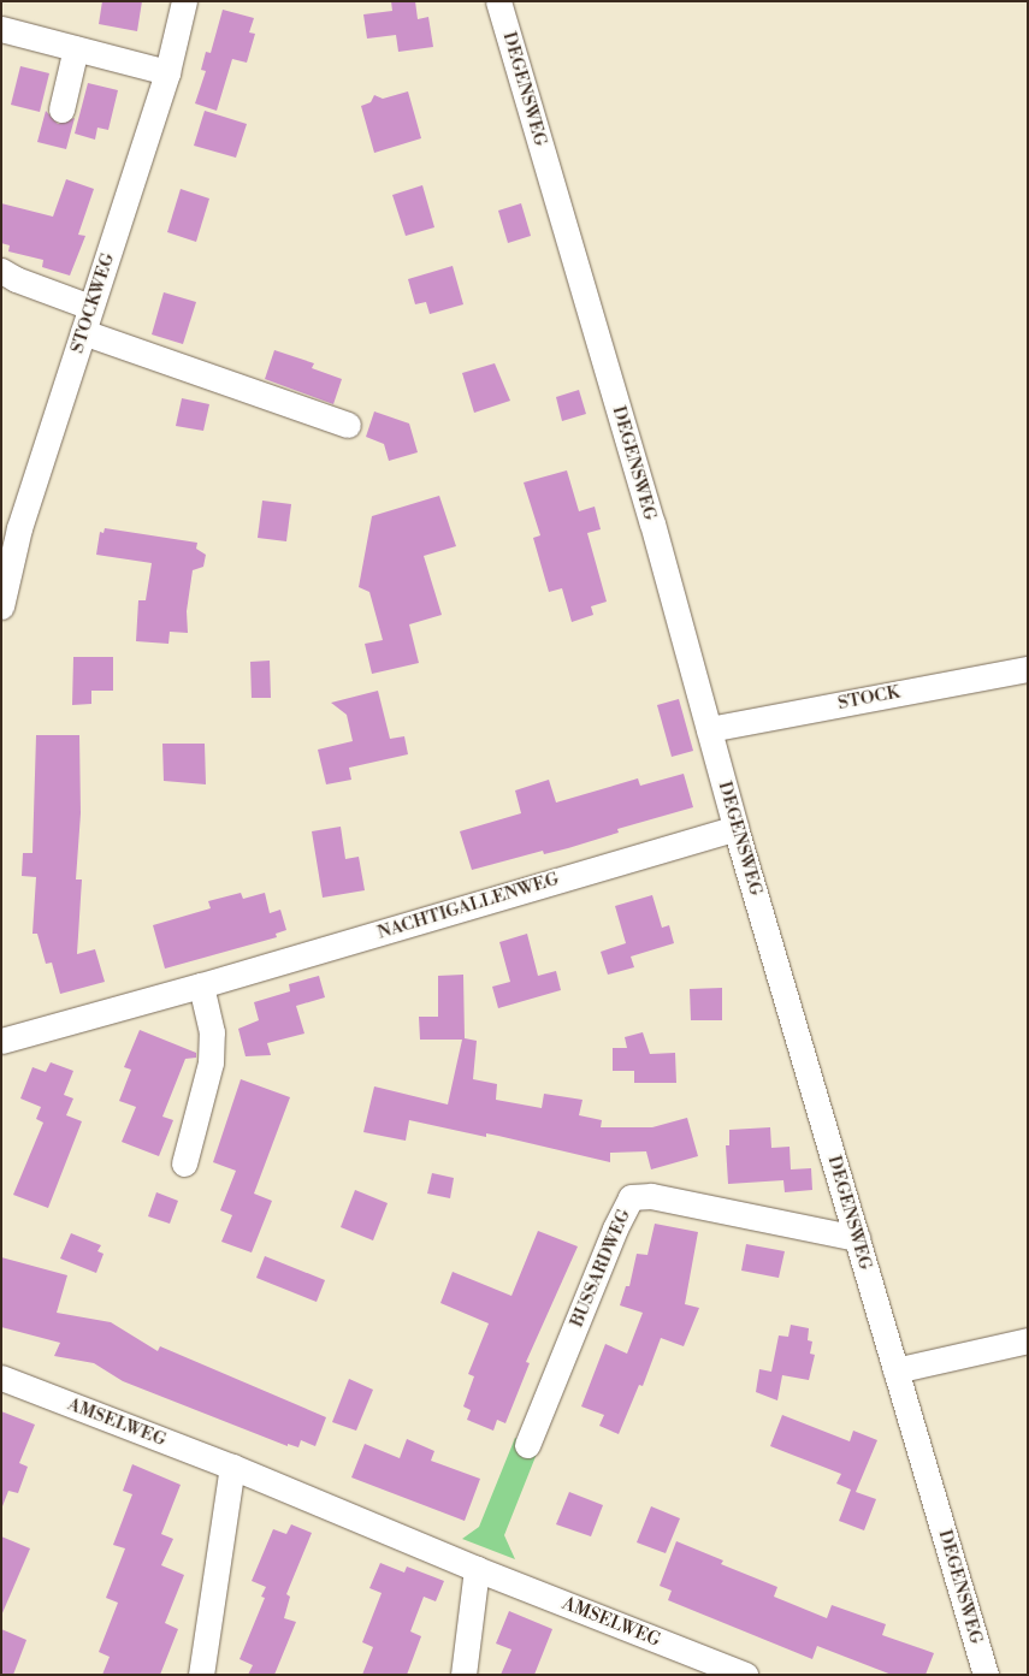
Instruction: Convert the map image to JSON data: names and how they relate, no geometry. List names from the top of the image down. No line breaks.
{"streets":{"street":["DEGENSWEG","STOCKWEG","STOCK","NACHTIGALLENWEG","BUSSARDWEG","AMSELWEG"]},"crossings":[["DEGENSWEG","STOCK"],["DEGENSWEG","NACHTIGALLENWEG"],["DEGENSWEG","BUSSARDWEG"]]}
